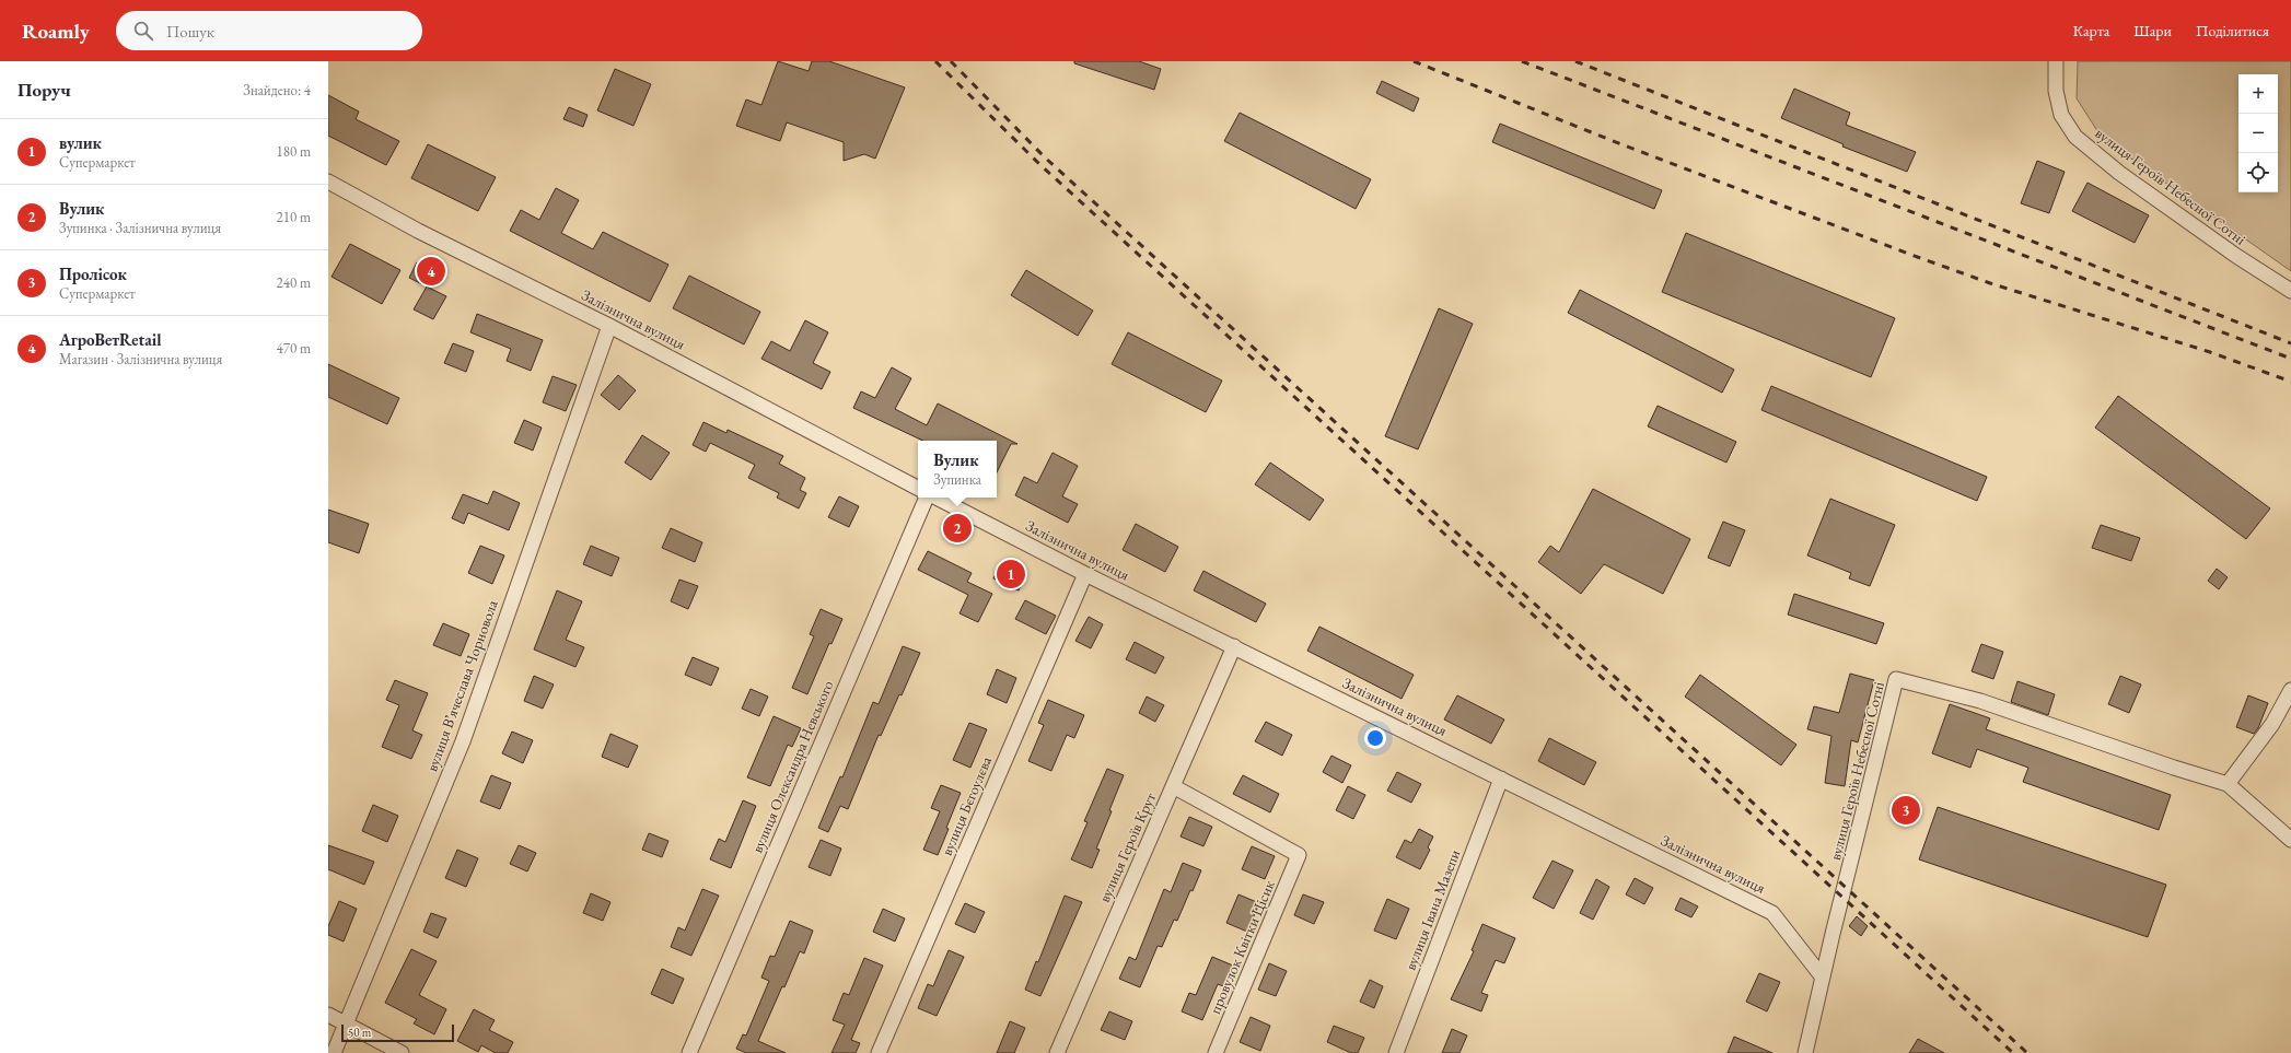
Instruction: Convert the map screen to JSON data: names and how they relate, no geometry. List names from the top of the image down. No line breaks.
{"streets":{"street":["вулиця Героїв Небесної Сотні","Залізнична вулиця","вулиця Вʼячеслава Чорновола","вулиця Олександра Невського","вулиця Бєгоулєва","вулиця Героїв Крут","вулиця Івана Мазепи","провулок Квітки Цісик"]},"crossings":[["вулиця Героїв Небесної Сотні","Залізнична вулиця"],["Залізнична вулиця","вулиця Вʼячеслава Чорновола"],["Залізнична вулиця","вулиця Бєгоулєва"],["Залізнична вулиця","вулиця Івана Мазепи"],["вулиця Героїв Крут","провулок Квітки Цісик"]],"scale_bar":"50 m","page":{"header":"Roamly","search":"Пошук","nav":["Карта","Шари","Поділитися"],"heading":["Поруч","Знайдено: 4"],"map_buttons":["+","−"],"list":[{"mark":"1","name":"вулик","note":"Супермаркет","value":"180 m"},{"mark":"2","name":"Вулик","note":"Зупинка · Залізнична вулиця","value":"210 m"},{"mark":"3","name":"Пролісок","note":"Супермаркет","value":"240 m"},{"mark":"4","name":"АгроВетRetail","note":"Магазин · Залізнична вулиця","value":"470 m"}],"pins":["4","2","1","3"],"popup":["Вулик","Зупинка"],"scale":"50 m"}}
